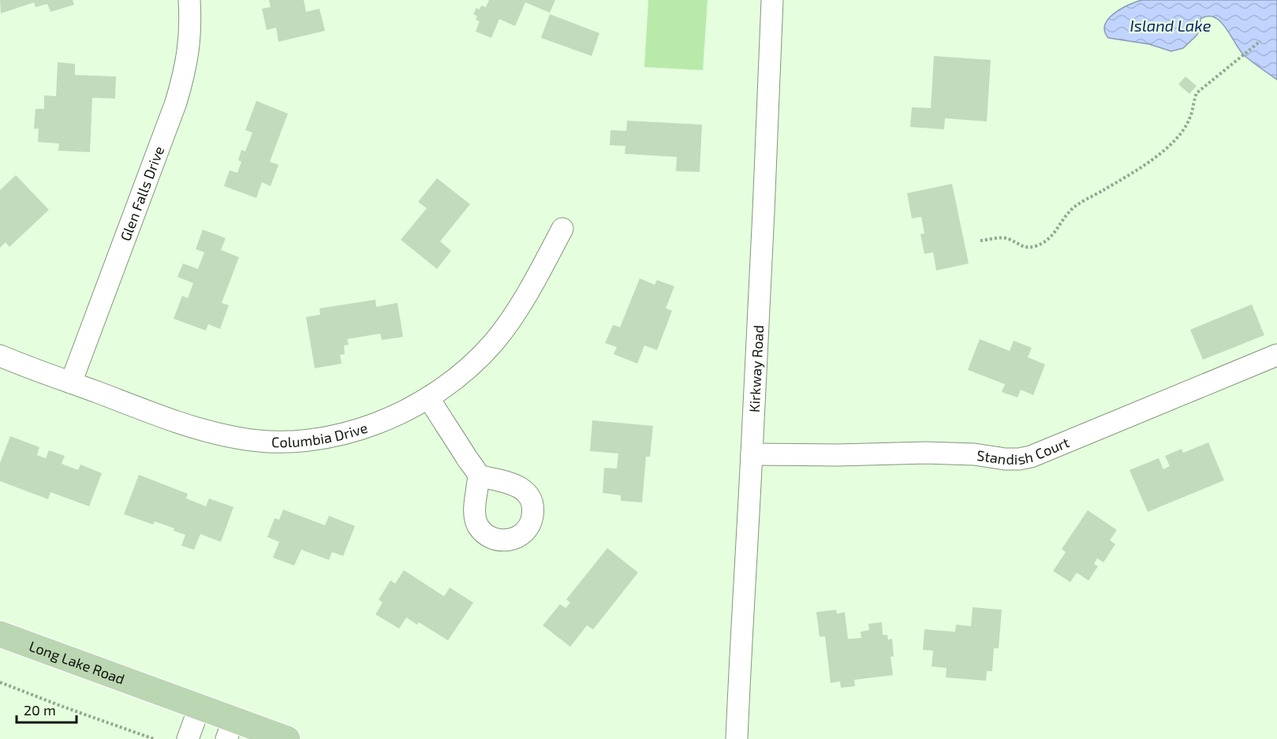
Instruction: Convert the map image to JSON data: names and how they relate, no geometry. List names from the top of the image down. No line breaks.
{"streets":{"main road":["Long Lake Road"],"street":["Glen Falls Drive","Kirkway Road","Columbia Drive","Standish Court"]},"crossings":[["Glen Falls Drive","Columbia Drive"],["Kirkway Road","Standish Court"]],"water":["Island Lake"],"scale_bar":"20 m"}
